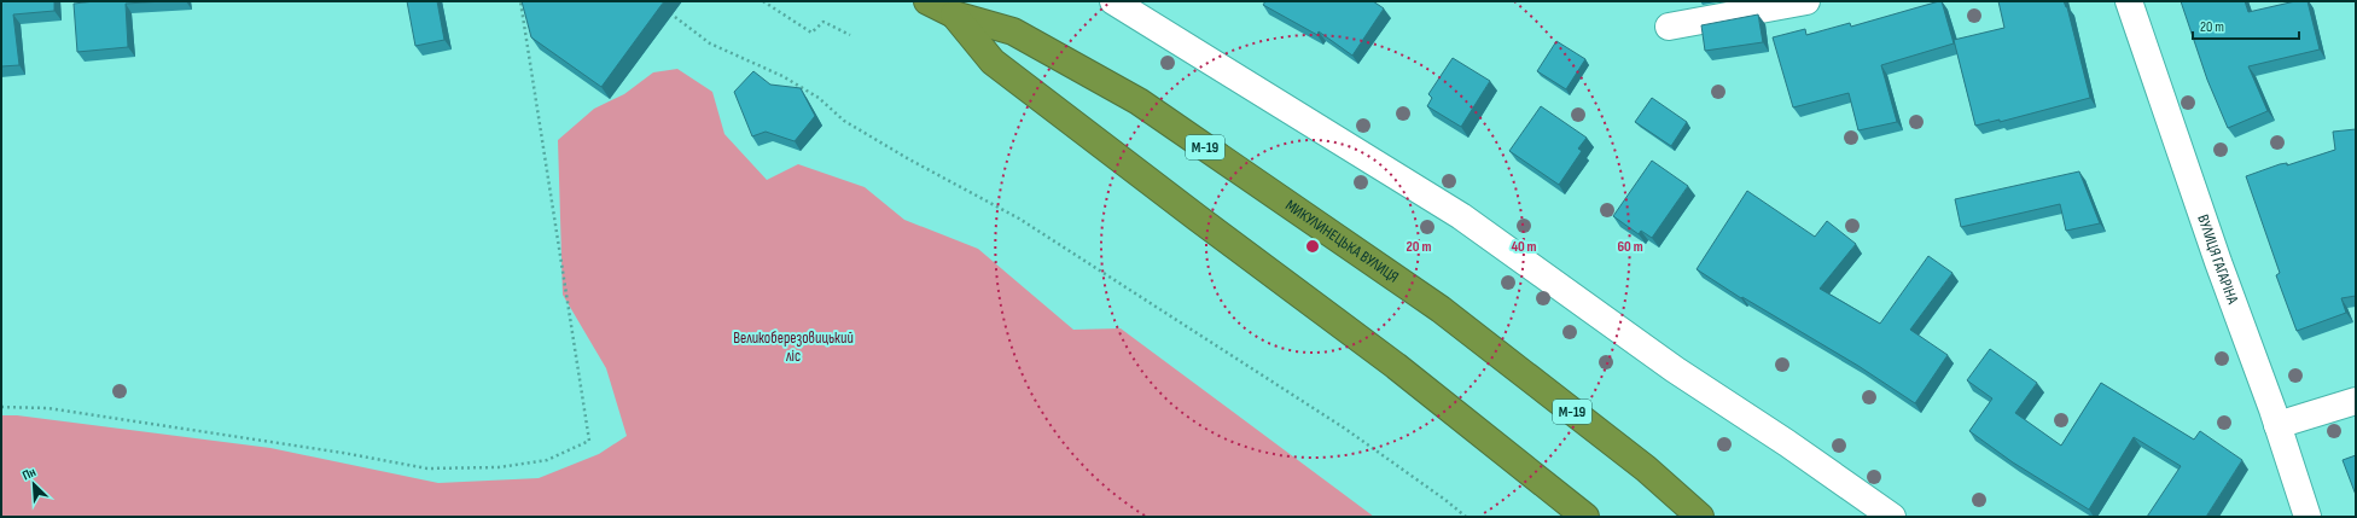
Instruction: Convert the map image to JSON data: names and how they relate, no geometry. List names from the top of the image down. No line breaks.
{"streets":{"highway":["М-19","МИКУЛИНЕЦЬКА ВУЛИЦЯ"],"street":["ВУЛИЦЯ ГАГАРІНА"]},"parks":["Великоберезовицький ліс"],"scale_bar":"20 m","north":"top left","rings":["20 m","40 m","60 m"]}
